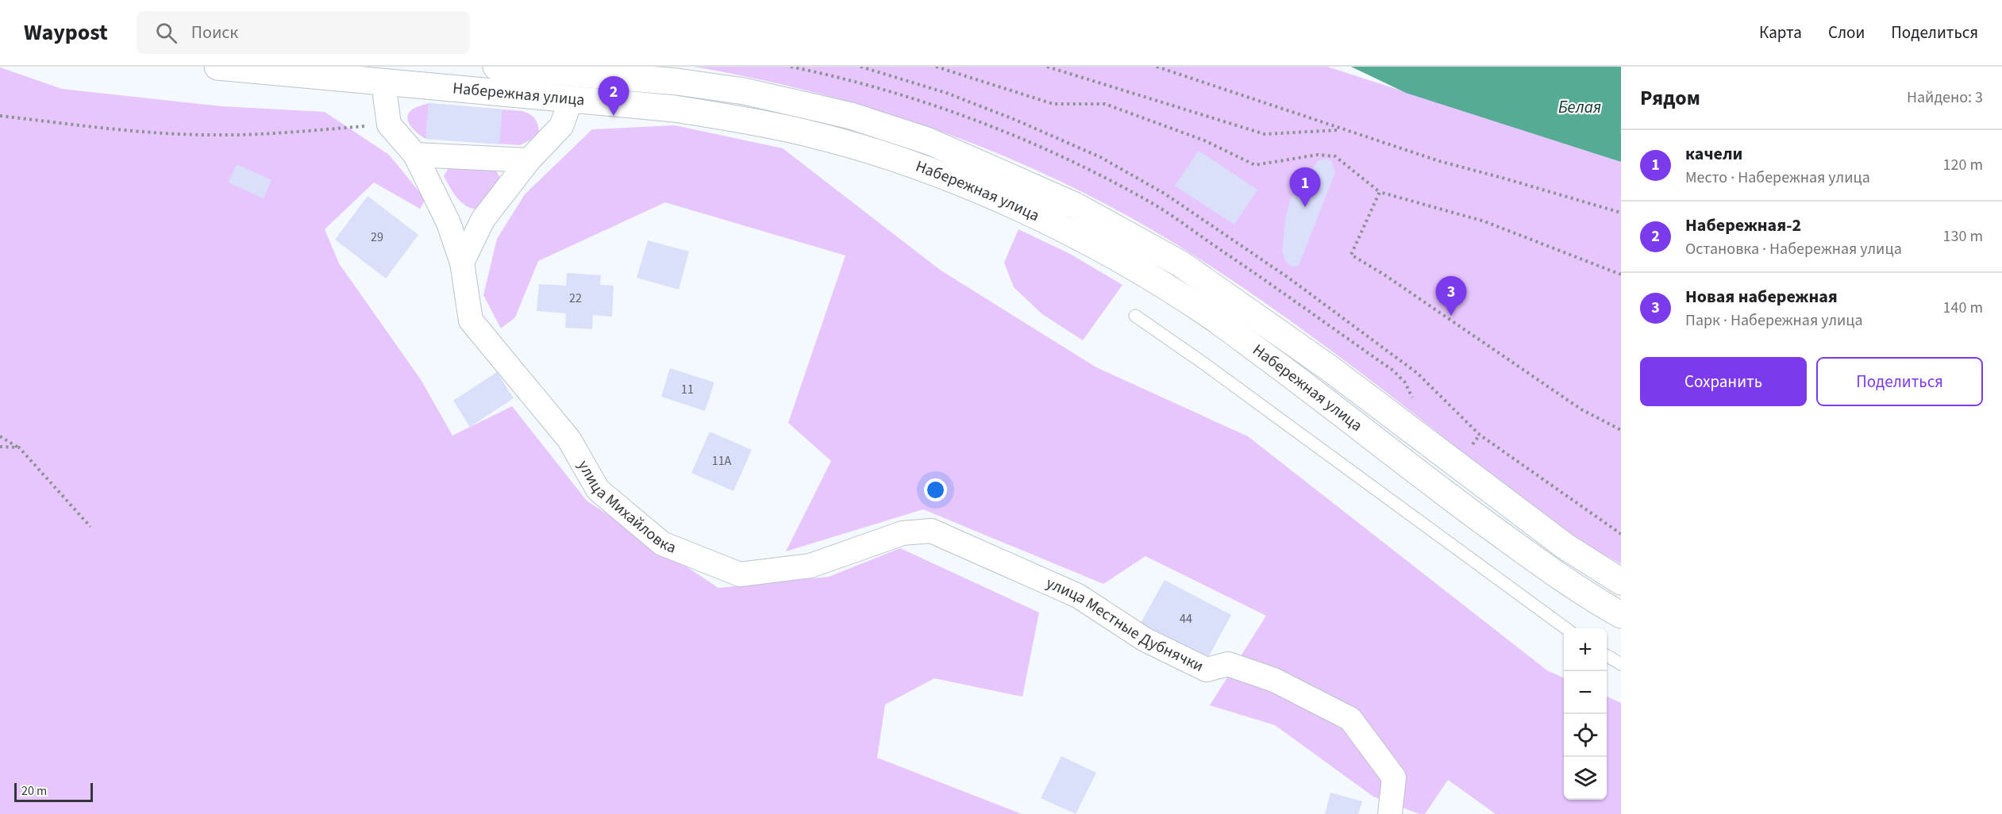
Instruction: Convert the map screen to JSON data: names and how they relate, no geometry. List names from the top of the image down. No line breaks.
{"streets":{"street":["Набережная улица","улица Михайловка","улица Местные Дубнячки"]},"crossings":[["улица Михайловка","улица Местные Дубнячки"]],"water":["Белая"],"house_numbers":["29","22","11","11А","44"],"scale_bar":"20 m","page":{"header":"Waypost","search":"Поиск","nav":["Карта","Слои","Поделиться"],"heading":["Рядом","Найдено: 3"],"pins":["2","1","3"],"list":[{"mark":"1","name":"качели","note":"Место · Набережная улица","value":"120 m"},{"mark":"2","name":"Набережная-2","note":"Остановка · Набережная улица","value":"130 m"},{"mark":"3","name":"Новая набережная","note":"Парк · Набережная улица","value":"140 m"}],"buttons":["Сохранить","Поделиться"],"map_buttons":["+","−"],"scale":"20 m"}}
